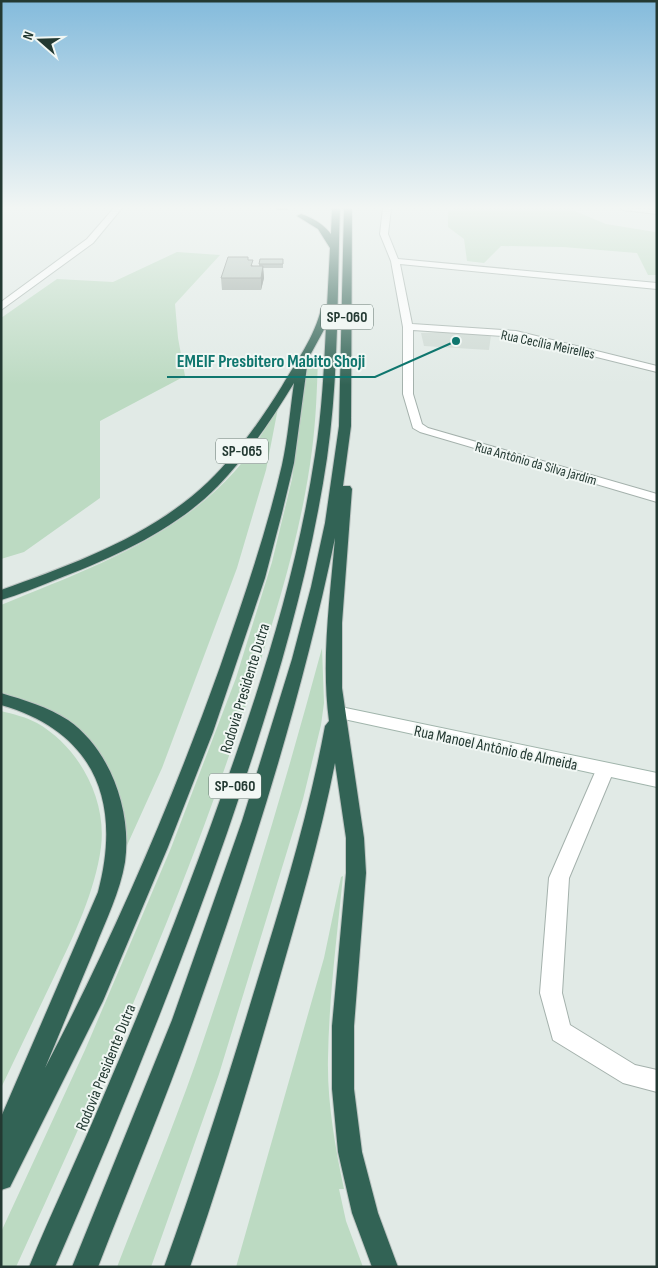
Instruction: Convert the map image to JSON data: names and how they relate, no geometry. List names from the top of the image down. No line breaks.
{"streets":{"highway":["SP-060","SP-065","Rodovia Presidente Dutra"],"street":["Rua Cecília Meirelles","Rua Antônio da Silva Jardim","Rua Manoel Antônio de Almeida"]},"crossings":[["SP-060","Rua Manoel Antônio de Almeida"],["Rua Cecília Meirelles","Rua Antônio da Silva Jardim"]],"places":["EMEIF Presbitero Mabito Shoji"],"north":"left"}
